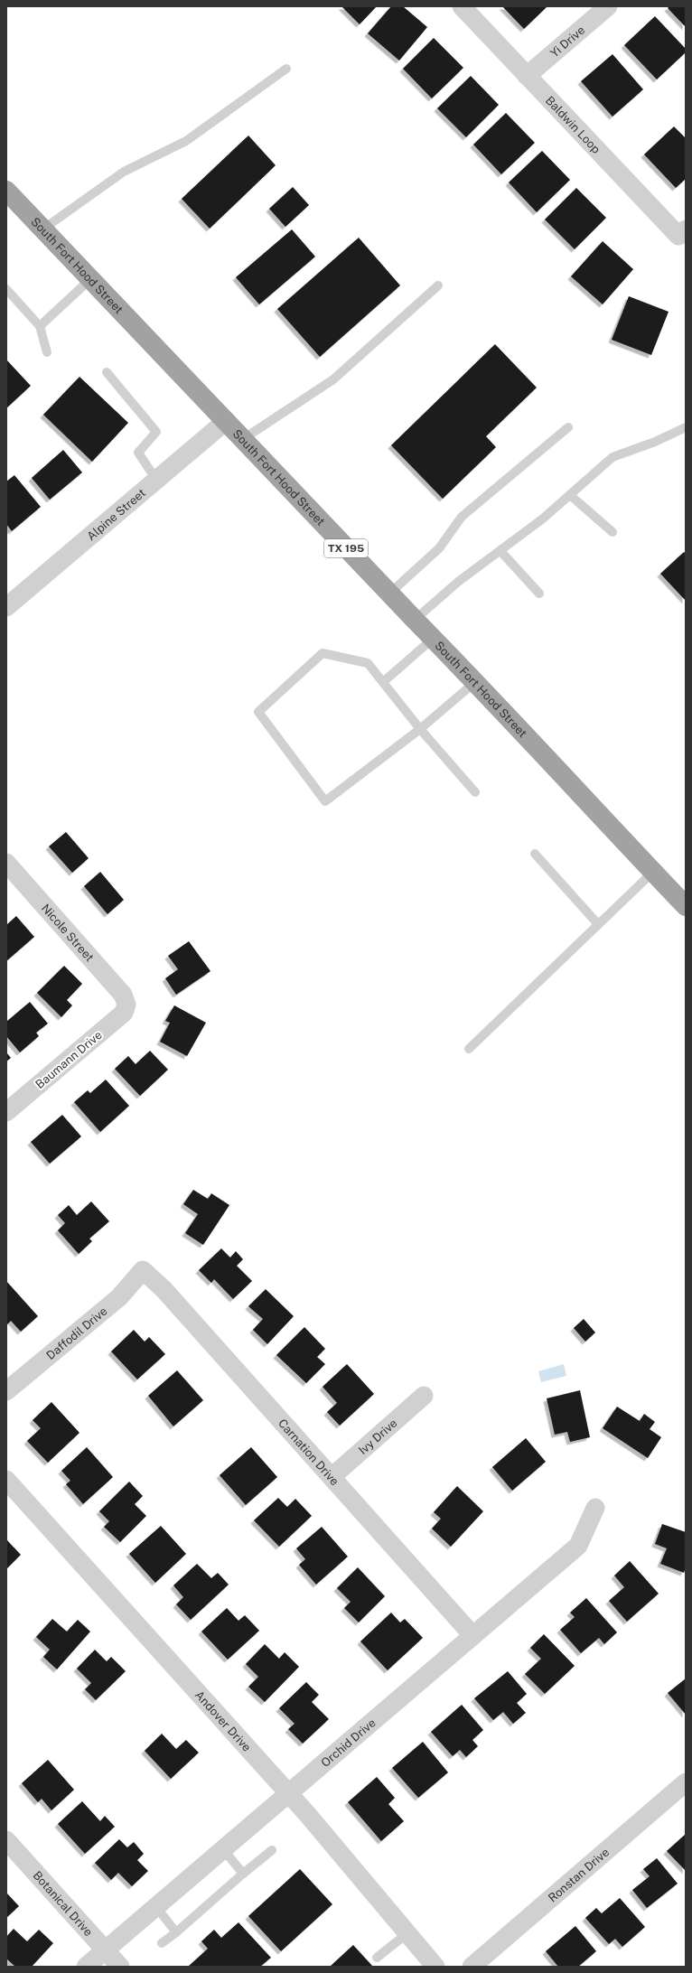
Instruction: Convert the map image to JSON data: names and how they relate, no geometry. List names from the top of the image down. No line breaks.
{"streets":{"highway":["South Fort Hood Street","TX 195"],"street":["Yi Drive","Baldwin Loop","Alpine Street","Nicole Street","Baumann Drive","Daffodil Drive","Ivy Drive","Carnation Drive","Andover Drive","Orchid Drive","Ronstan Drive","Botanical Drive"]},"crossings":[["Yi Drive","Baldwin Loop"],["South Fort Hood Street","Alpine Street"],["Nicole Street","Baumann Drive"],["Daffodil Drive","Carnation Drive"],["Ivy Drive","Carnation Drive"],["Carnation Drive","Orchid Drive"],["Andover Drive","Orchid Drive"],["Orchid Drive","Botanical Drive"]]}
